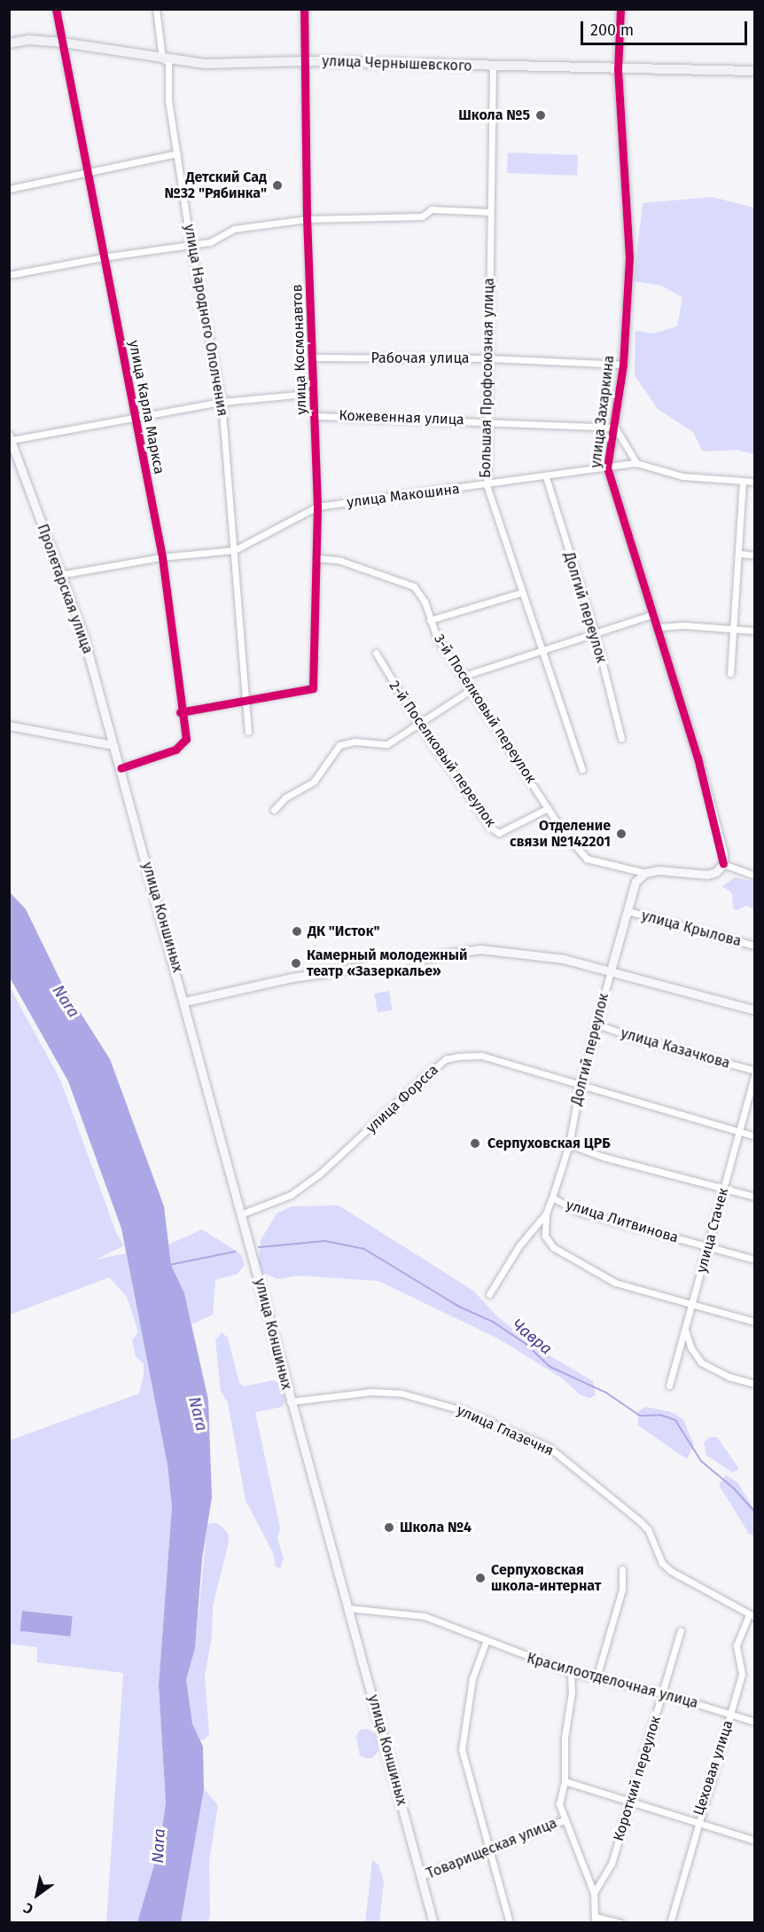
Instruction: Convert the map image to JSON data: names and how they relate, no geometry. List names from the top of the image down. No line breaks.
{"streets":{"main road":["улица Чернышевского"],"street":["улица Народного Ополчения","улица Космонавтов","Рабочая улица","Большая Профсоюзная улица","улица Карла Маркса","улица Захаркина","Кожевенная улица","улица Макошина","Пролетарская улица","Долгий переулок","3-й Поселковый переулок","2-й Поселковый переулок","улица Коншиных","улица Крылова","улица Казачкова","улица Форсса","улица Литвинова","улица Стачек","улица Глазечня","Красилоотделочная улица","Цеховая улица","Короткий переулок","Товарищеская улица"]},"crossings":[["улица Чернышевского","улица Народного Ополчения"],["улица Чернышевского","улица Космонавтов"],["улица Чернышевского","Большая Профсоюзная улица"],["улица Чернышевского","улица Карла Маркса"],["улица Чернышевского","улица Захаркина"],["улица Народного Ополчения","улица Космонавтов"],["улица Народного Ополчения","улица Макошина"],["улица Космонавтов","Рабочая улица"],["улица Космонавтов","Кожевенная улица"],["улица Космонавтов","улица Макошина"],["улица Космонавтов","3-й Поселковый переулок"],["Рабочая улица","Большая Профсоюзная улица"],["Рабочая улица","улица Захаркина"],["Большая Профсоюзная улица","Кожевенная улица"],["Большая Профсоюзная улица","улица Макошина"],["улица Карла Маркса","улица Макошина"],["улица Карла Маркса","улица Коншиных"],["улица Захаркина","Кожевенная улица"],["улица Захаркина","улица Макошина"],["улица Макошина","Пролетарская улица"],["улица Макошина","Долгий переулок"],["Пролетарская улица","улица Коншиных"],["Долгий переулок","3-й Поселковый переулок"],["Долгий переулок","улица Крылова"],["Долгий переулок","улица Казачкова"],["Долгий переулок","улица Форсса"],["Долгий переулок","улица Литвинова"],["3-й Поселковый переулок","2-й Поселковый переулок"],["улица Коншиных","улица Форсса"],["улица Коншиных","улица Глазечня"],["улица Коншиных","Красилоотделочная улица"],["улица Коншиных","Товарищеская улица"],["улица Казачкова","улица Стачек"],["улица Форсса","улица Стачек"],["улица Литвинова","улица Стачек"],["улица Глазечня","Цеховая улица"],["Красилоотделочная улица","Цеховая улица"],["Красилоотделочная улица","Короткий переулок"]],"water":["Nara","Чавра"],"places":["Школа №5","Детский Сад №32 \"Рябинка\"","Отделение связи №142201","ДК \"Исток\"","Камерный молодежный театр «Зазеркалье»","Серпуховская ЦРБ","Школа №4","Серпуховская школа-интернат"],"scale_bar":"200 m","north":"bottom left"}
